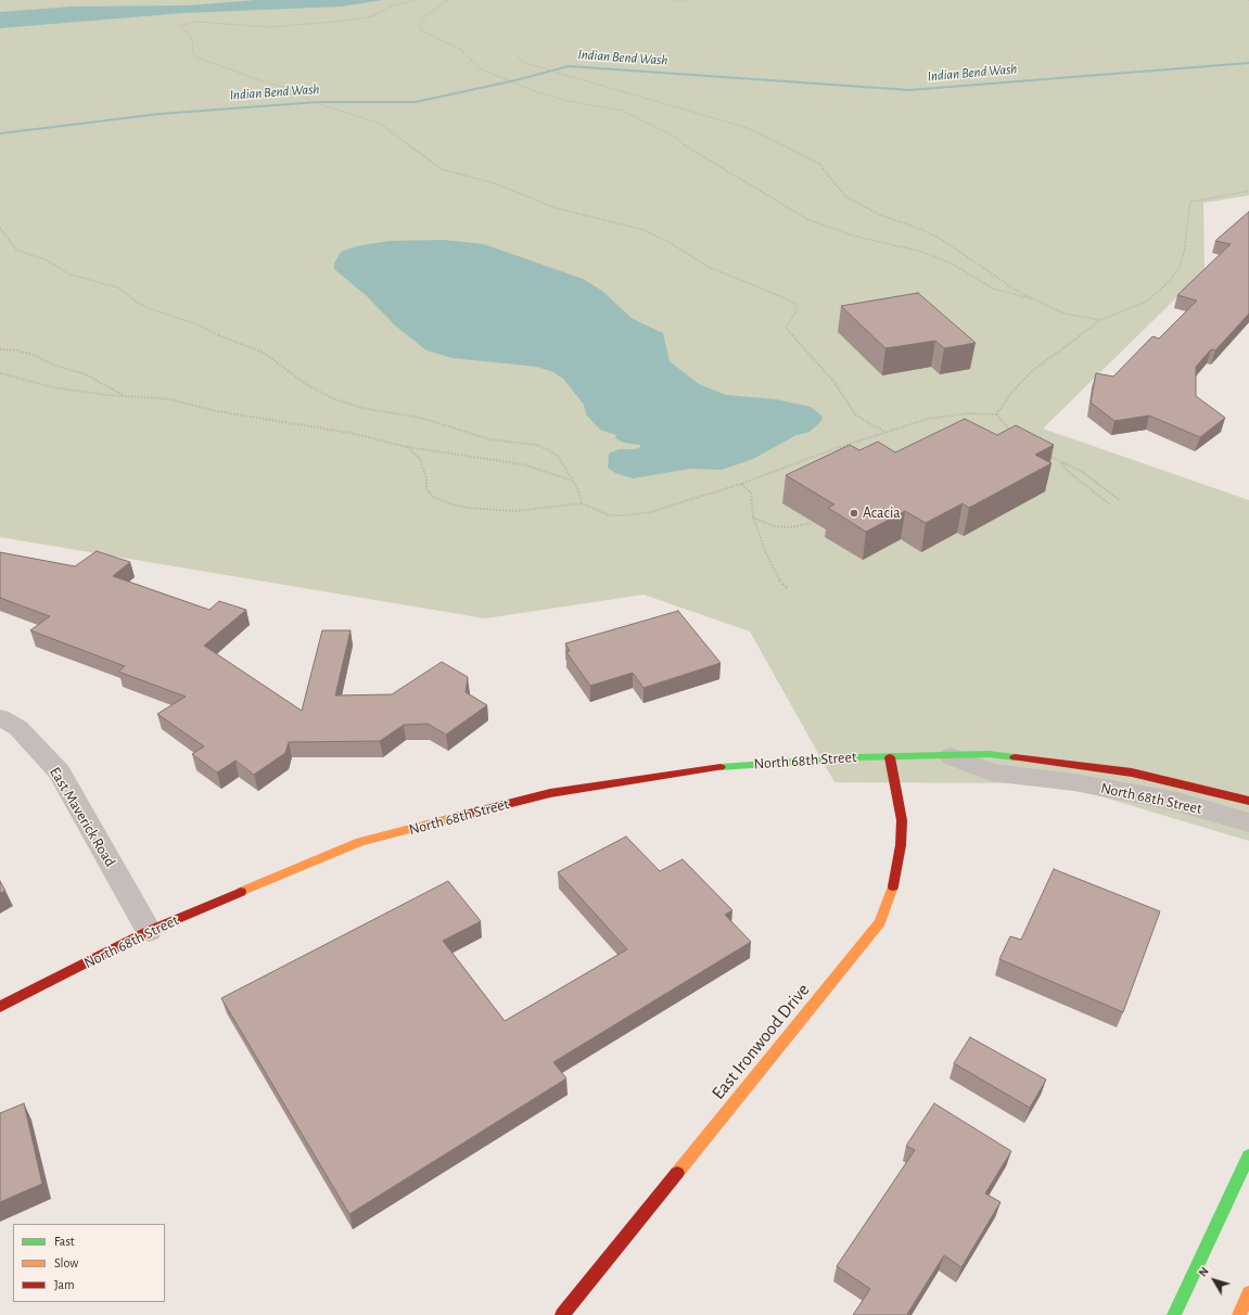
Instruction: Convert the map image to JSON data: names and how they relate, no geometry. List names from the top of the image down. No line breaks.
{"streets":{"street":["North 68th Street","East Maverick Road","East Ironwood Drive"]},"crossings":[["North 68th Street","East Maverick Road"],["North 68th Street","East Ironwood Drive"]],"water":["Indian Bend Wash"],"places":["Acacia"],"legend":["Fast","Slow","Jam"],"north":"top left"}
